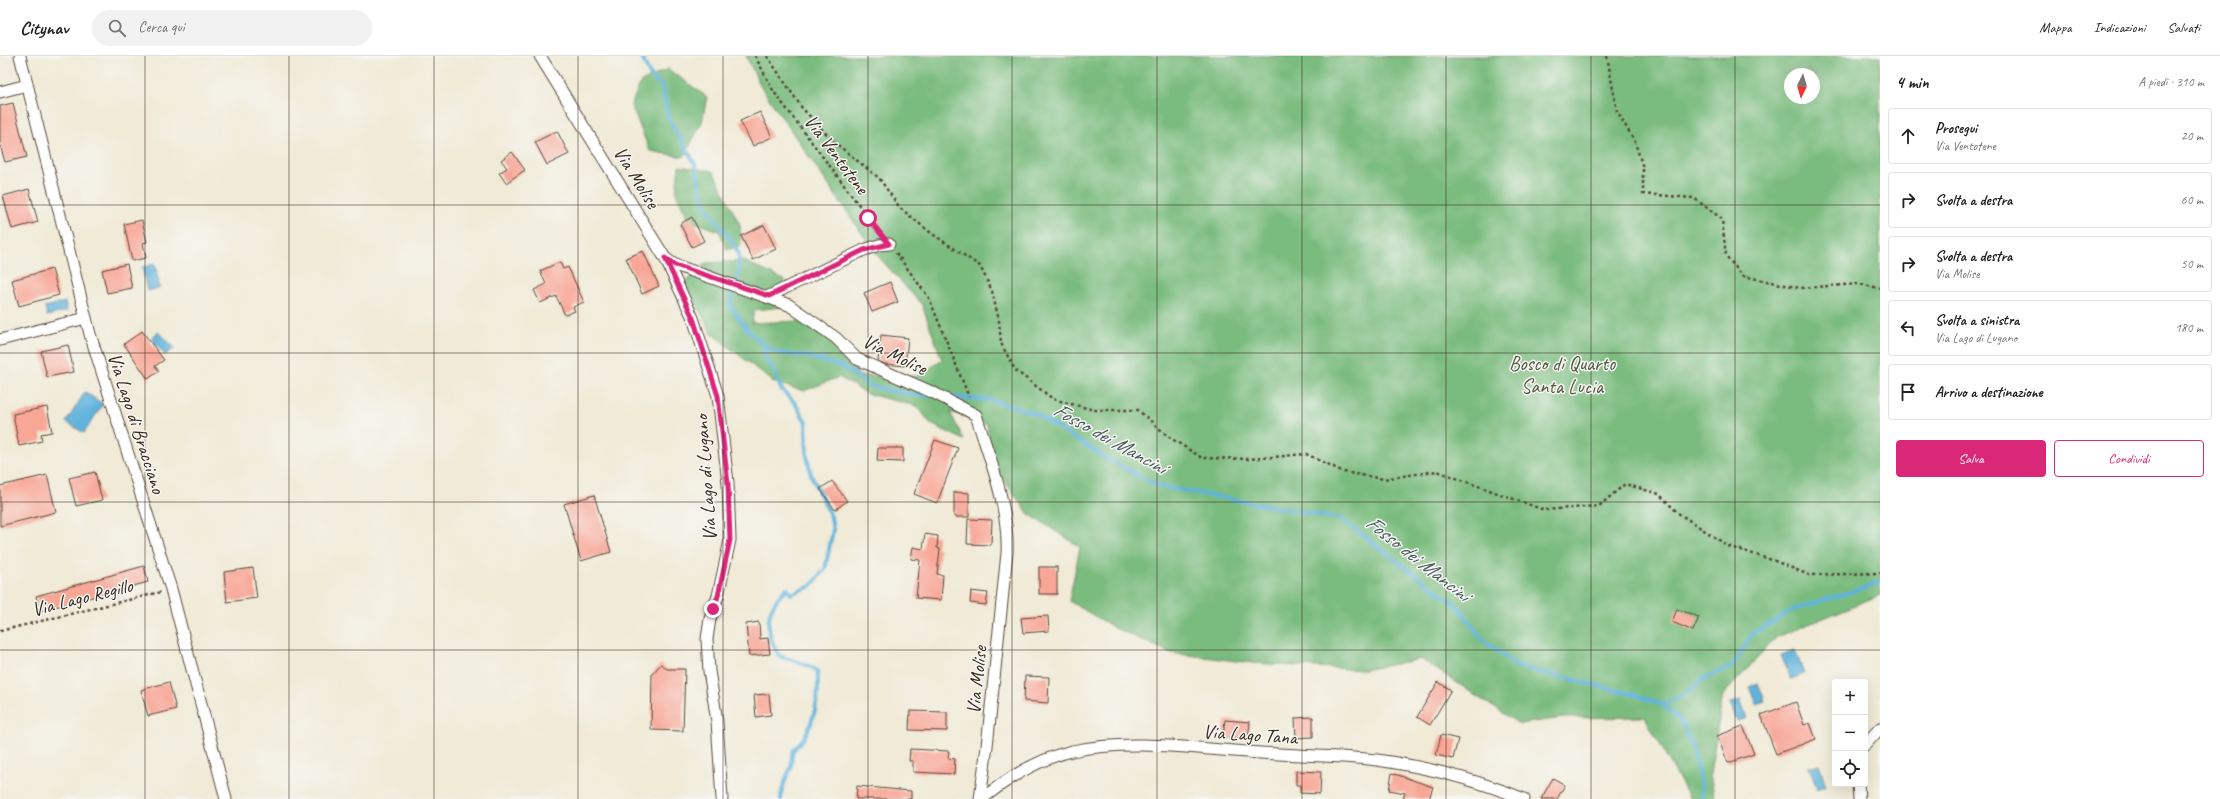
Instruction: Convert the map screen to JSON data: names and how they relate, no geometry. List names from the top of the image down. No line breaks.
{"streets":{"street":["Via Molise","Via Lago di Bracciano","Via Lago di Lugano","Via Lago Tana"],"path":["Via Ventotene","Via Lago Regillo"]},"crossings":[["Via Ventotene","Via Molise"],["Via Molise","Via Lago di Lugano"],["Via Molise","Via Lago Tana"],["Via Lago di Bracciano","Via Lago Regillo"]],"water":["Fosso dei Mancini"],"parks":["Bosco di Quarto Santa Lucia"],"north":"bottom","page":{"header":"Citynav","search":"Cerca qui","nav":["Mappa","Indicazioni","Salvati"],"heading":["4 min","A piedi · 310 m"],"list":[["Prosegui","Via Ventotene","20 m"],["Svolta a destra","60 m"],["Svolta a destra","Via Molise","50 m"],["Svolta a sinistra","Via Lago di Lugano","180 m"],"Arrivo a destinazione"],"buttons":["Salva","Condividi"],"map_buttons":["+","−"]}}
